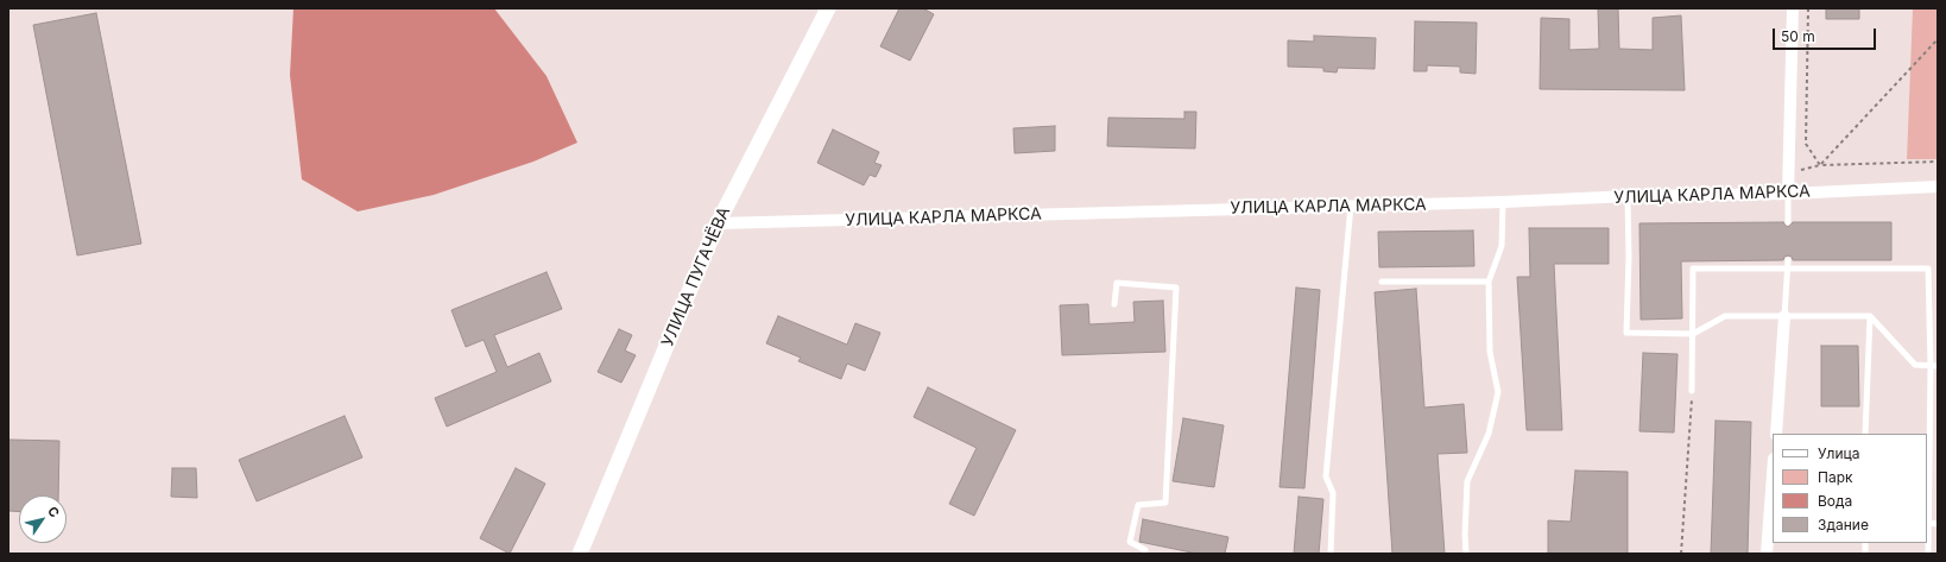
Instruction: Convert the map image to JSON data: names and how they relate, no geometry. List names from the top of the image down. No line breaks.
{"streets":{"street":["УЛИЦА КАРЛА МАРКСА","УЛИЦА ПУГАЧЁВА"]},"crossings":[["УЛИЦА КАРЛА МАРКСА","УЛИЦА ПУГАЧЁВА"]],"legend":["Улица","Парк","Вода","Здание"],"scale_bar":"50 m","north":"top right"}
